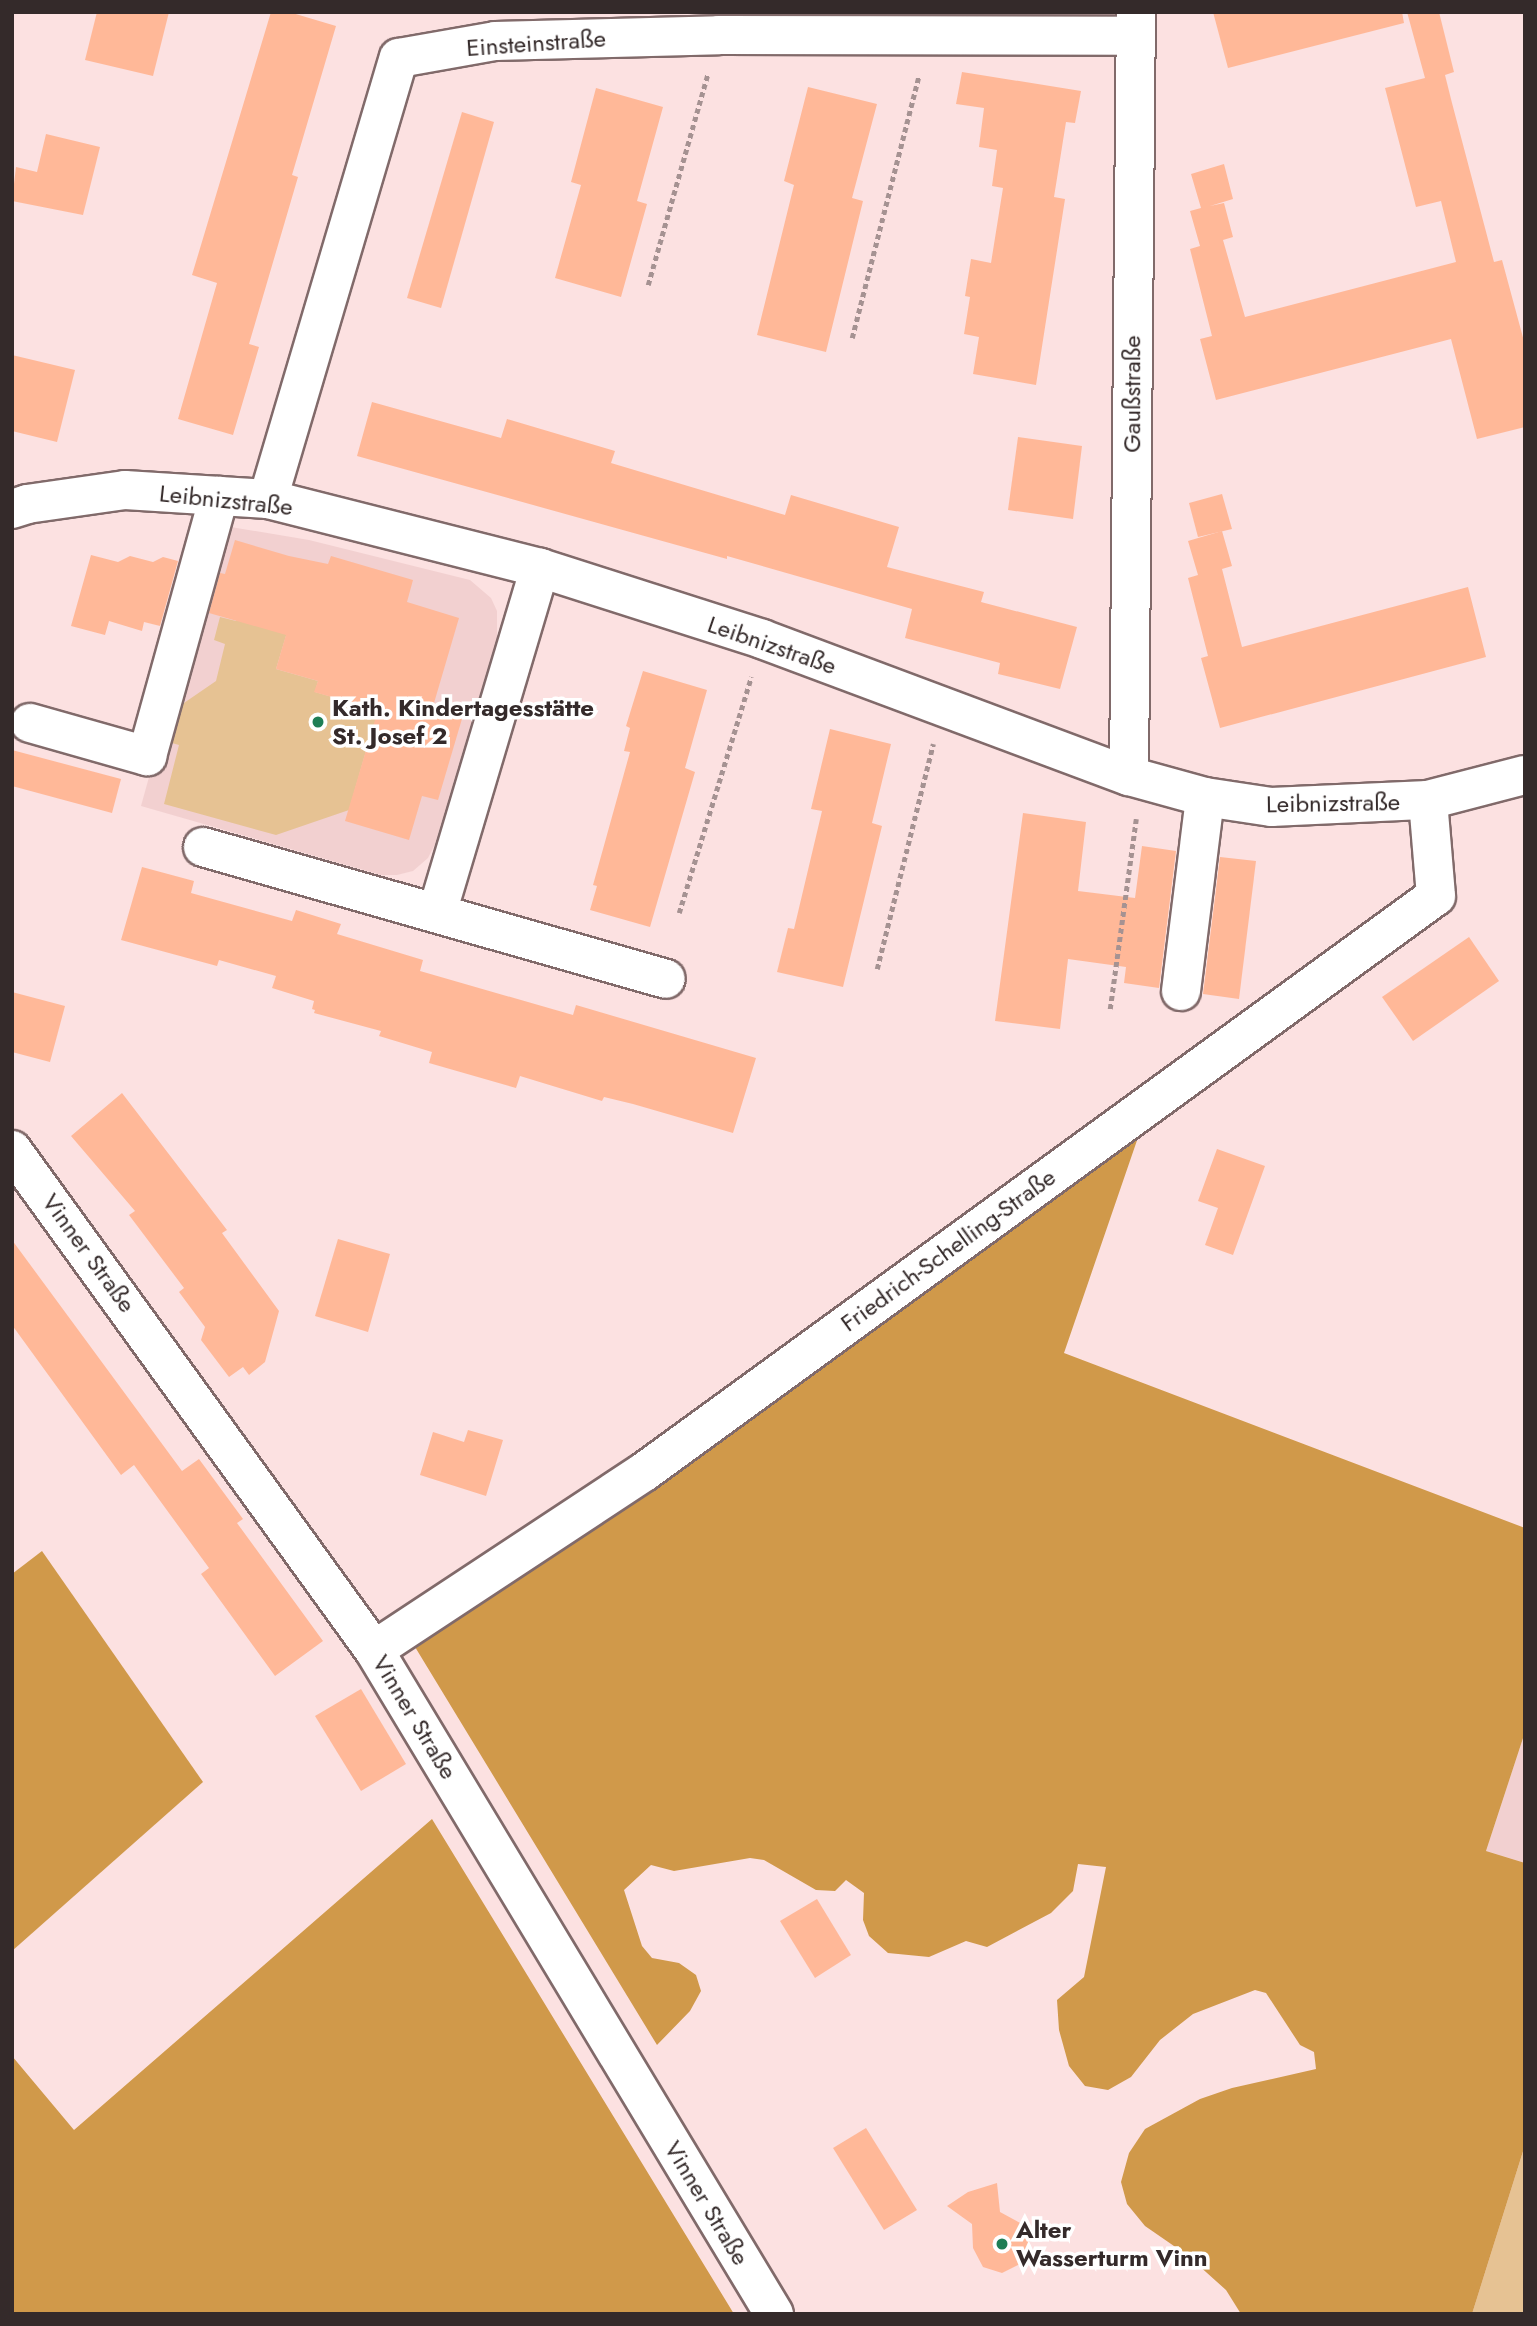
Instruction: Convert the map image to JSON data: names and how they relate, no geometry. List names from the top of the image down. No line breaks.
{"streets":{"street":["Einsteinstraße","Gaußstraße","Leibnizstraße","Friedrich-Schelling-Straße","Vinner Straße"]},"crossings":[["Einsteinstraße","Gaußstraße"],["Einsteinstraße","Leibnizstraße"],["Gaußstraße","Leibnizstraße"],["Leibnizstraße","Friedrich-Schelling-Straße"],["Friedrich-Schelling-Straße","Vinner Straße"]],"places":["Kath. Kindertagesstätte St. Josef 2","Alter Wasserturm Vinn"]}
